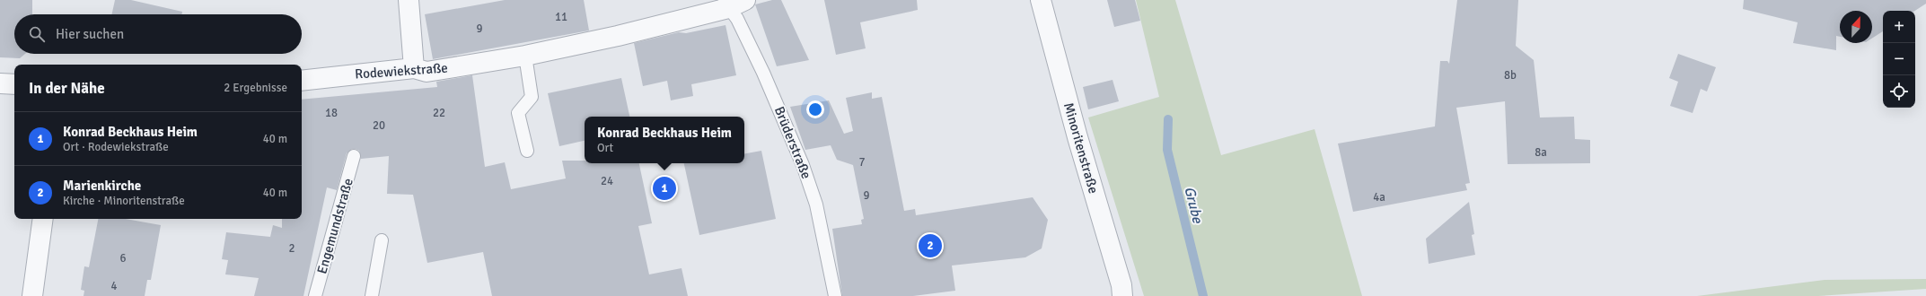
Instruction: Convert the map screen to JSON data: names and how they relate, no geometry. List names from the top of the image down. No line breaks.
{"streets":{"street":["Rodewiekstraße","Minoritenstraße"],"lane":["Brüderstraße","Engemundstraße"]},"crossings":[["Rodewiekstraße","Brüderstraße"]],"water":["Grube"],"house_numbers":["11","9","8b","18","22","20","8a","7","24","9","4a","2","6","4"],"north":"top","page":{"map_buttons":["+","−"],"search":"Hier suchen","heading":["In der Nähe","2 Ergebnisse"],"list":[{"mark":"1","name":"Konrad Beckhaus Heim","note":"Ort · Rodewiekstraße","value":"40 m"},{"mark":"2","name":"Marienkirche","note":"Kirche · Minoritenstraße","value":"40 m"}],"popup":["Konrad Beckhaus Heim","Ort"],"pins":["1","2"]}}
